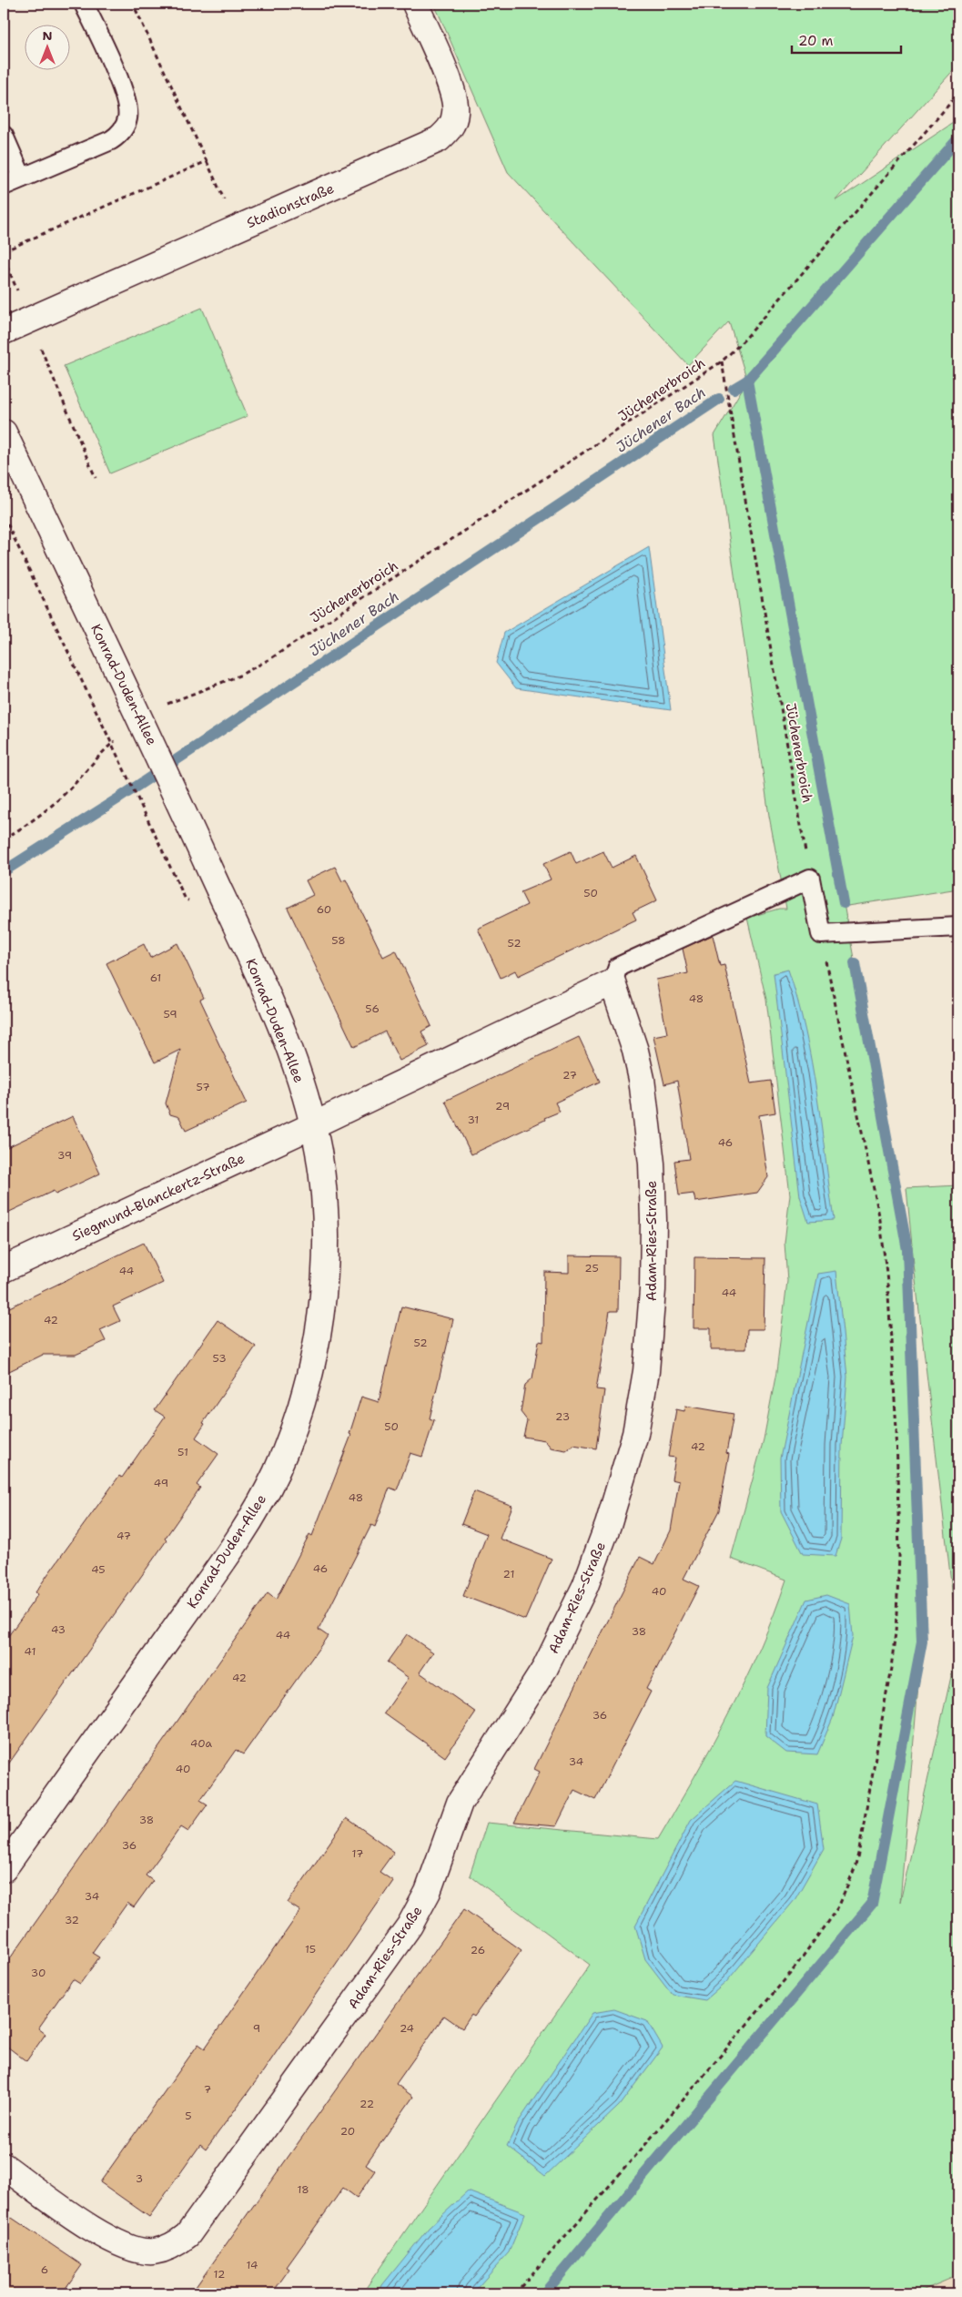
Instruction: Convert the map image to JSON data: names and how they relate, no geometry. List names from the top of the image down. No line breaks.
{"streets":{"street":["Stadionstraße","Konrad-Duden-Allee","Siegmund-Blanckertz-Straße","Adam-Ries-Straße"],"path":["Jüchenerbroich"]},"crossings":[["Jüchenerbroich","Konrad-Duden-Allee"],["Konrad-Duden-Allee","Siegmund-Blanckertz-Straße"]],"water":["Jüchener Bach"],"house_numbers":["50","60","58","52","61","48","56","59","27","57","29","31","46","39","25","44","44","42","52","53","23","50","42","51","49","48","47","46","45","21","40","43","38","44","41","42","36","40a","34","40","38","36","17","34","32","15","26","30","9","24","7","22","5","20","3","18","14","6","12"],"scale_bar":"20 m","north":"top"}
